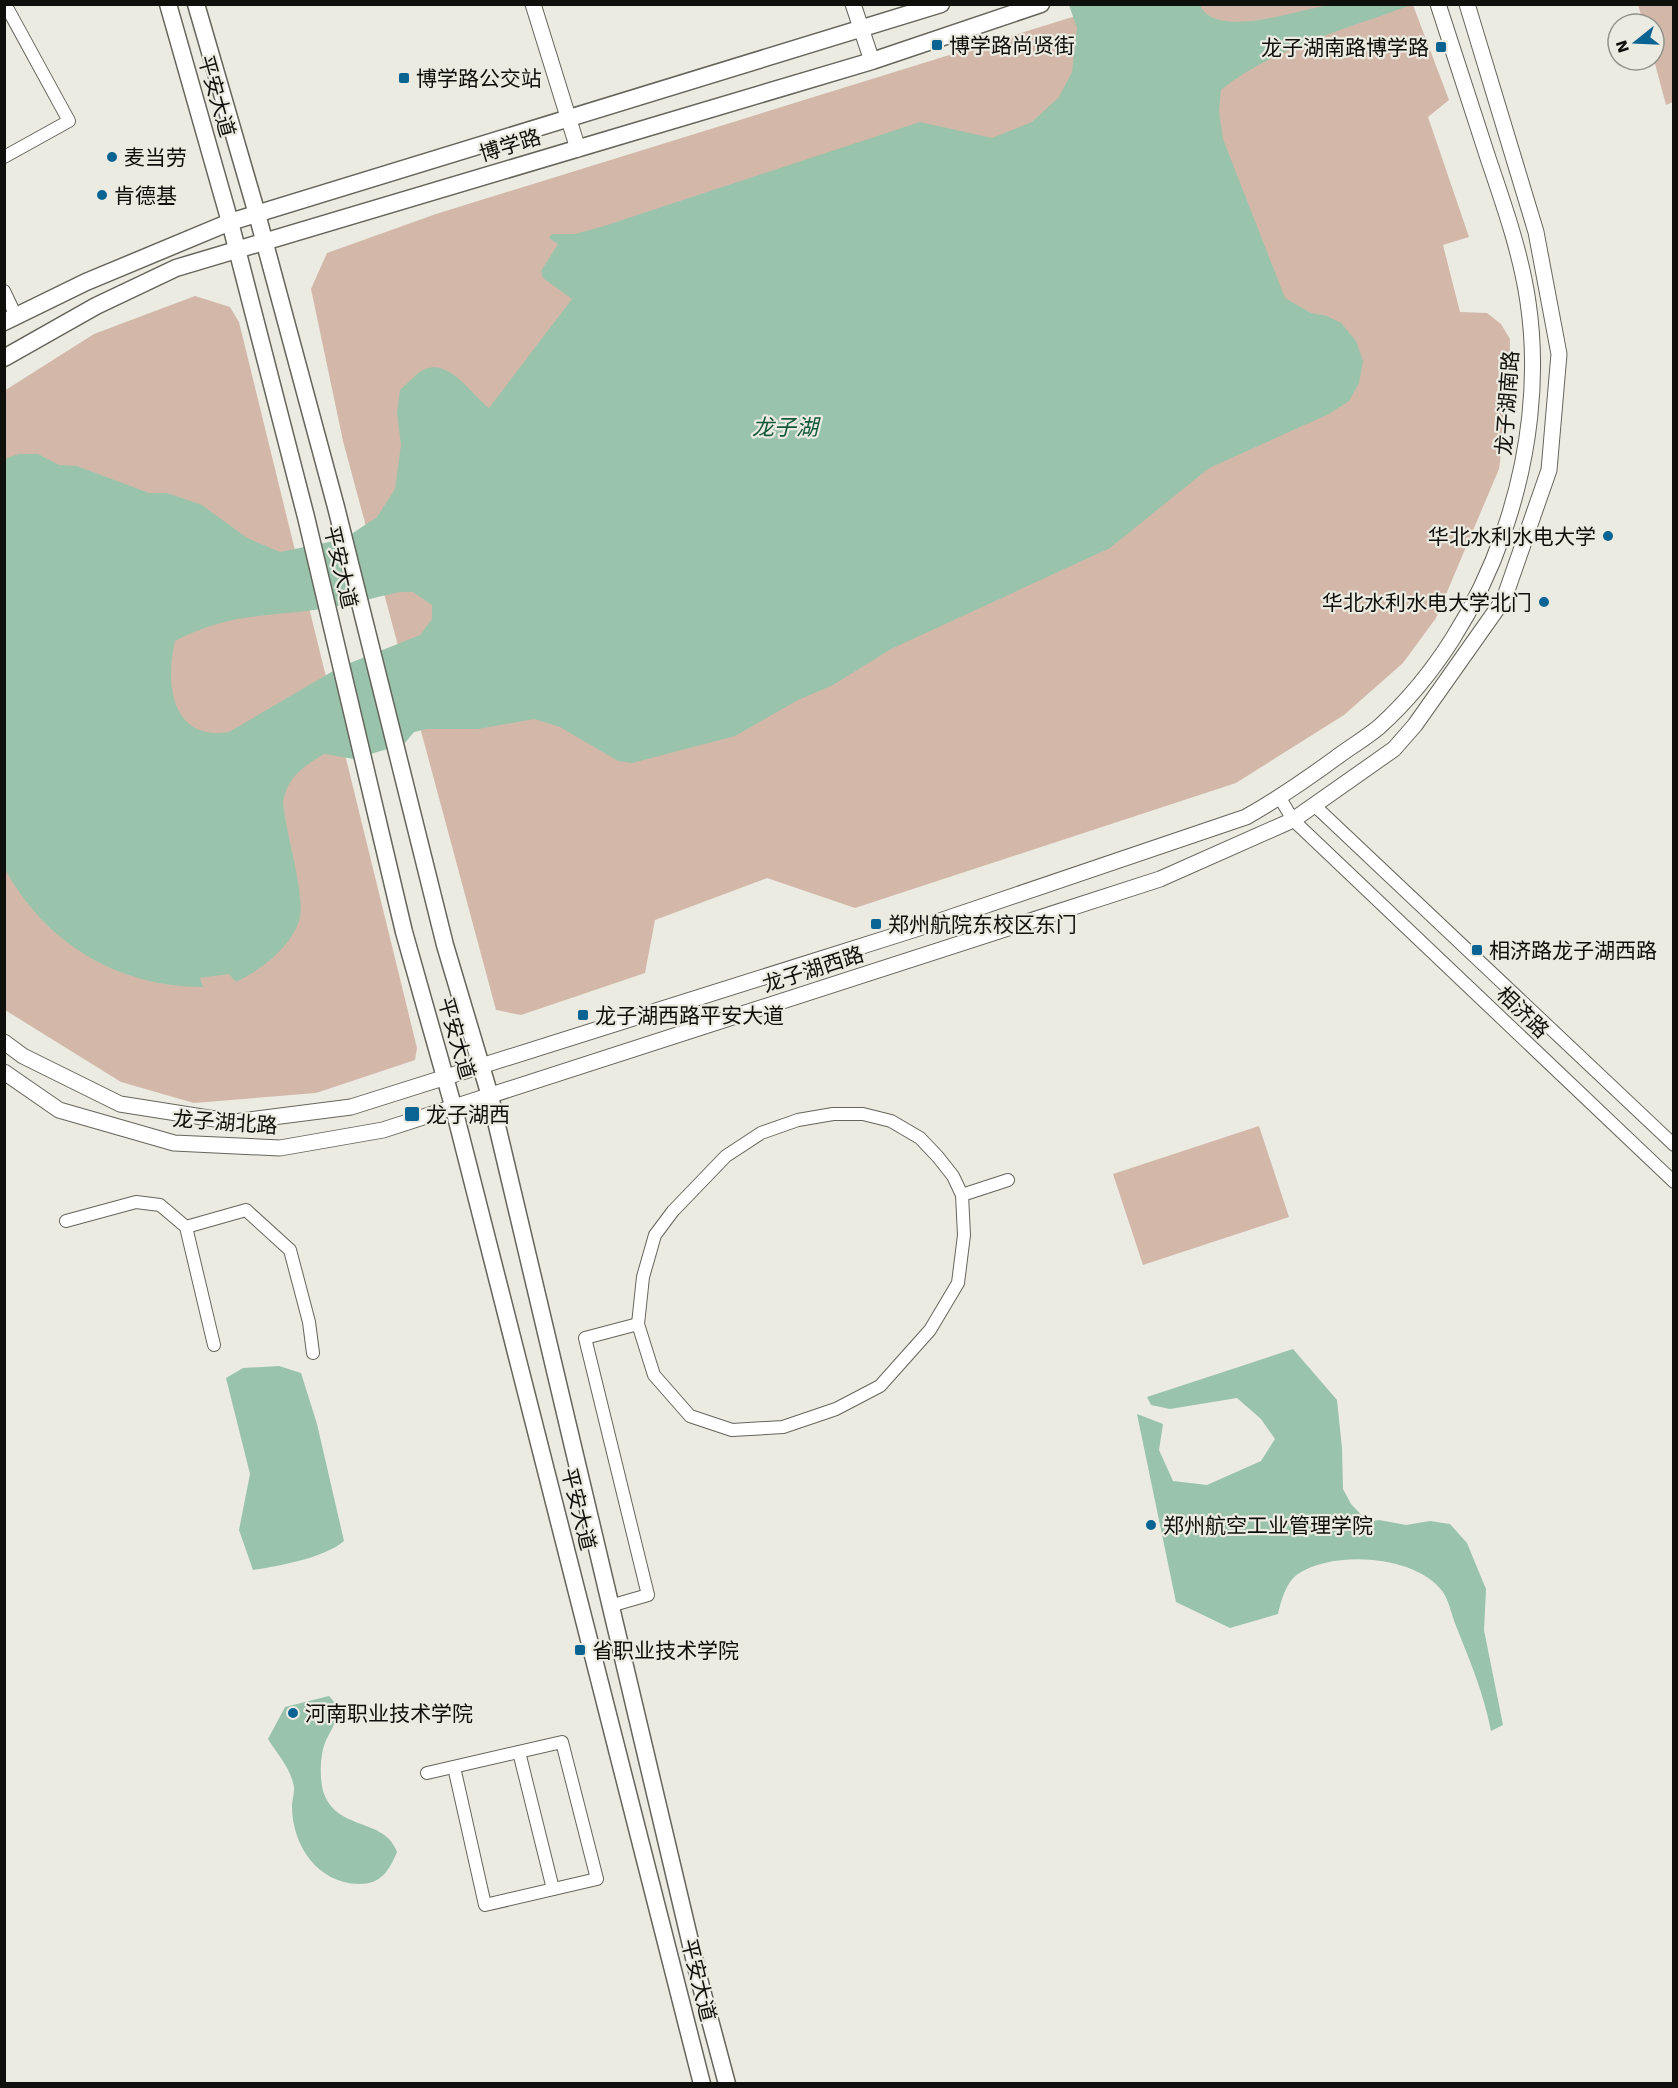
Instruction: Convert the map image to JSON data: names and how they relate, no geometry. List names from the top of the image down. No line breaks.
{"streets":{"main road":["平安大道","博学路"],"street":["龙子湖南路","龙子湖西路","相济路","龙子湖北路"]},"crossings":[["平安大道","博学路"],["平安大道","龙子湖西路"],["平安大道","龙子湖北路"],["龙子湖南路","龙子湖西路"],["龙子湖南路","相济路"],["龙子湖西路","相济路"],["龙子湖西路","龙子湖北路"]],"water":["龙子湖"],"places":{"transit":["博学路尚贤街","龙子湖南路博学路","博学路公交站","郑州航院东校区东门","相济路龙子湖西路","龙子湖西路平安大道","龙子湖西","省职业技术学院"],"other":["麦当劳","肯德基","华北水利水电大学","华北水利水电大学北门","郑州航空工业管理学院","河南职业技术学院"]},"north":"left"}
